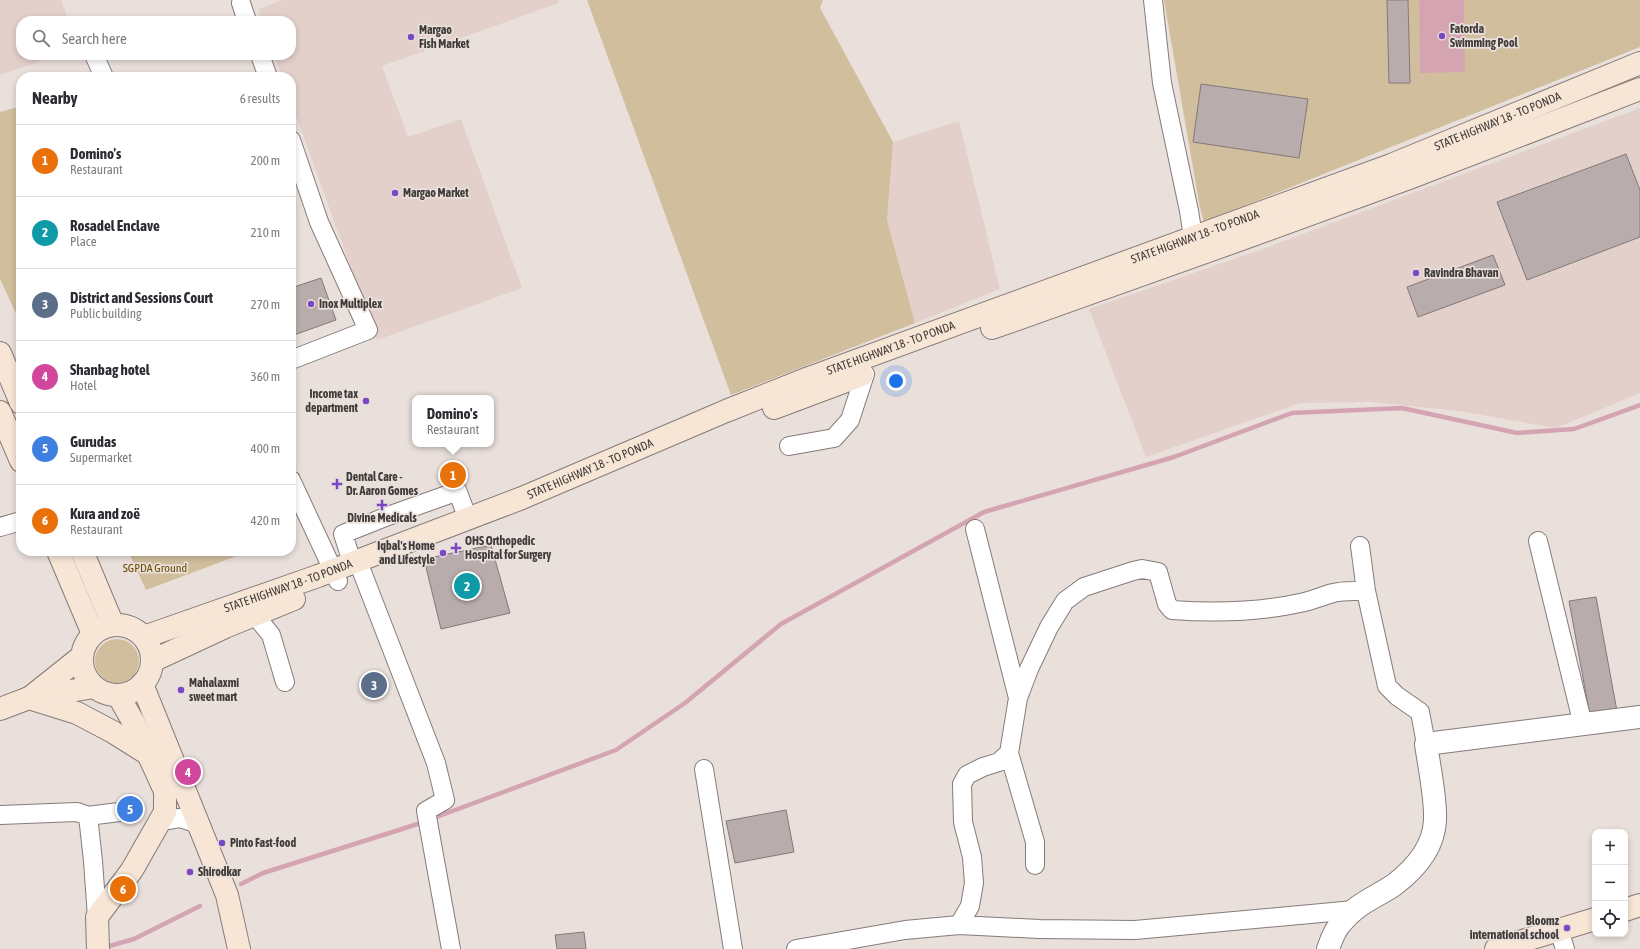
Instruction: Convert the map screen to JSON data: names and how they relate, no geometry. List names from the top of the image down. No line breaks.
{"streets":{"main road":["STATE HIGHWAY 18 - TO PONDA"]},"parks":["SGPDA Ground"],"places":{"other":["Fatorda Swimming Pool","Margao Fish Market","Margao Market","Ravindra Bhavan","Inox Multiplex","Income tax department","Iqbal's Home and Lifestyle","Mahalaxmi sweet mart","Pinto Fast-food","Shirodkar","Bloomz international school"],"health":["Dental Care - Dr. Aaron Gomes","Divine Medicals","OHS Orthopedic Hospital for Surgery"]},"page":{"search":"Search here","heading":["Nearby","6 results"],"list":[{"mark":"1","name":"Domino's","note":"Restaurant","value":"200 m"},{"mark":"2","name":"Rosadel Enclave","note":"Place","value":"210 m"},{"mark":"3","name":"District and Sessions Court","note":"Public building","value":"270 m"},{"mark":"4","name":"Shanbag hotel","note":"Hotel","value":"360 m"},{"mark":"5","name":"Gurudas","note":"Supermarket","value":"400 m"},{"mark":"6","name":"Kura and zoë","note":"Restaurant","value":"420 m"}],"popup":["Domino's","Restaurant"],"pins":["1","2","3","4","5","6"],"map_buttons":["+","−"]}}
